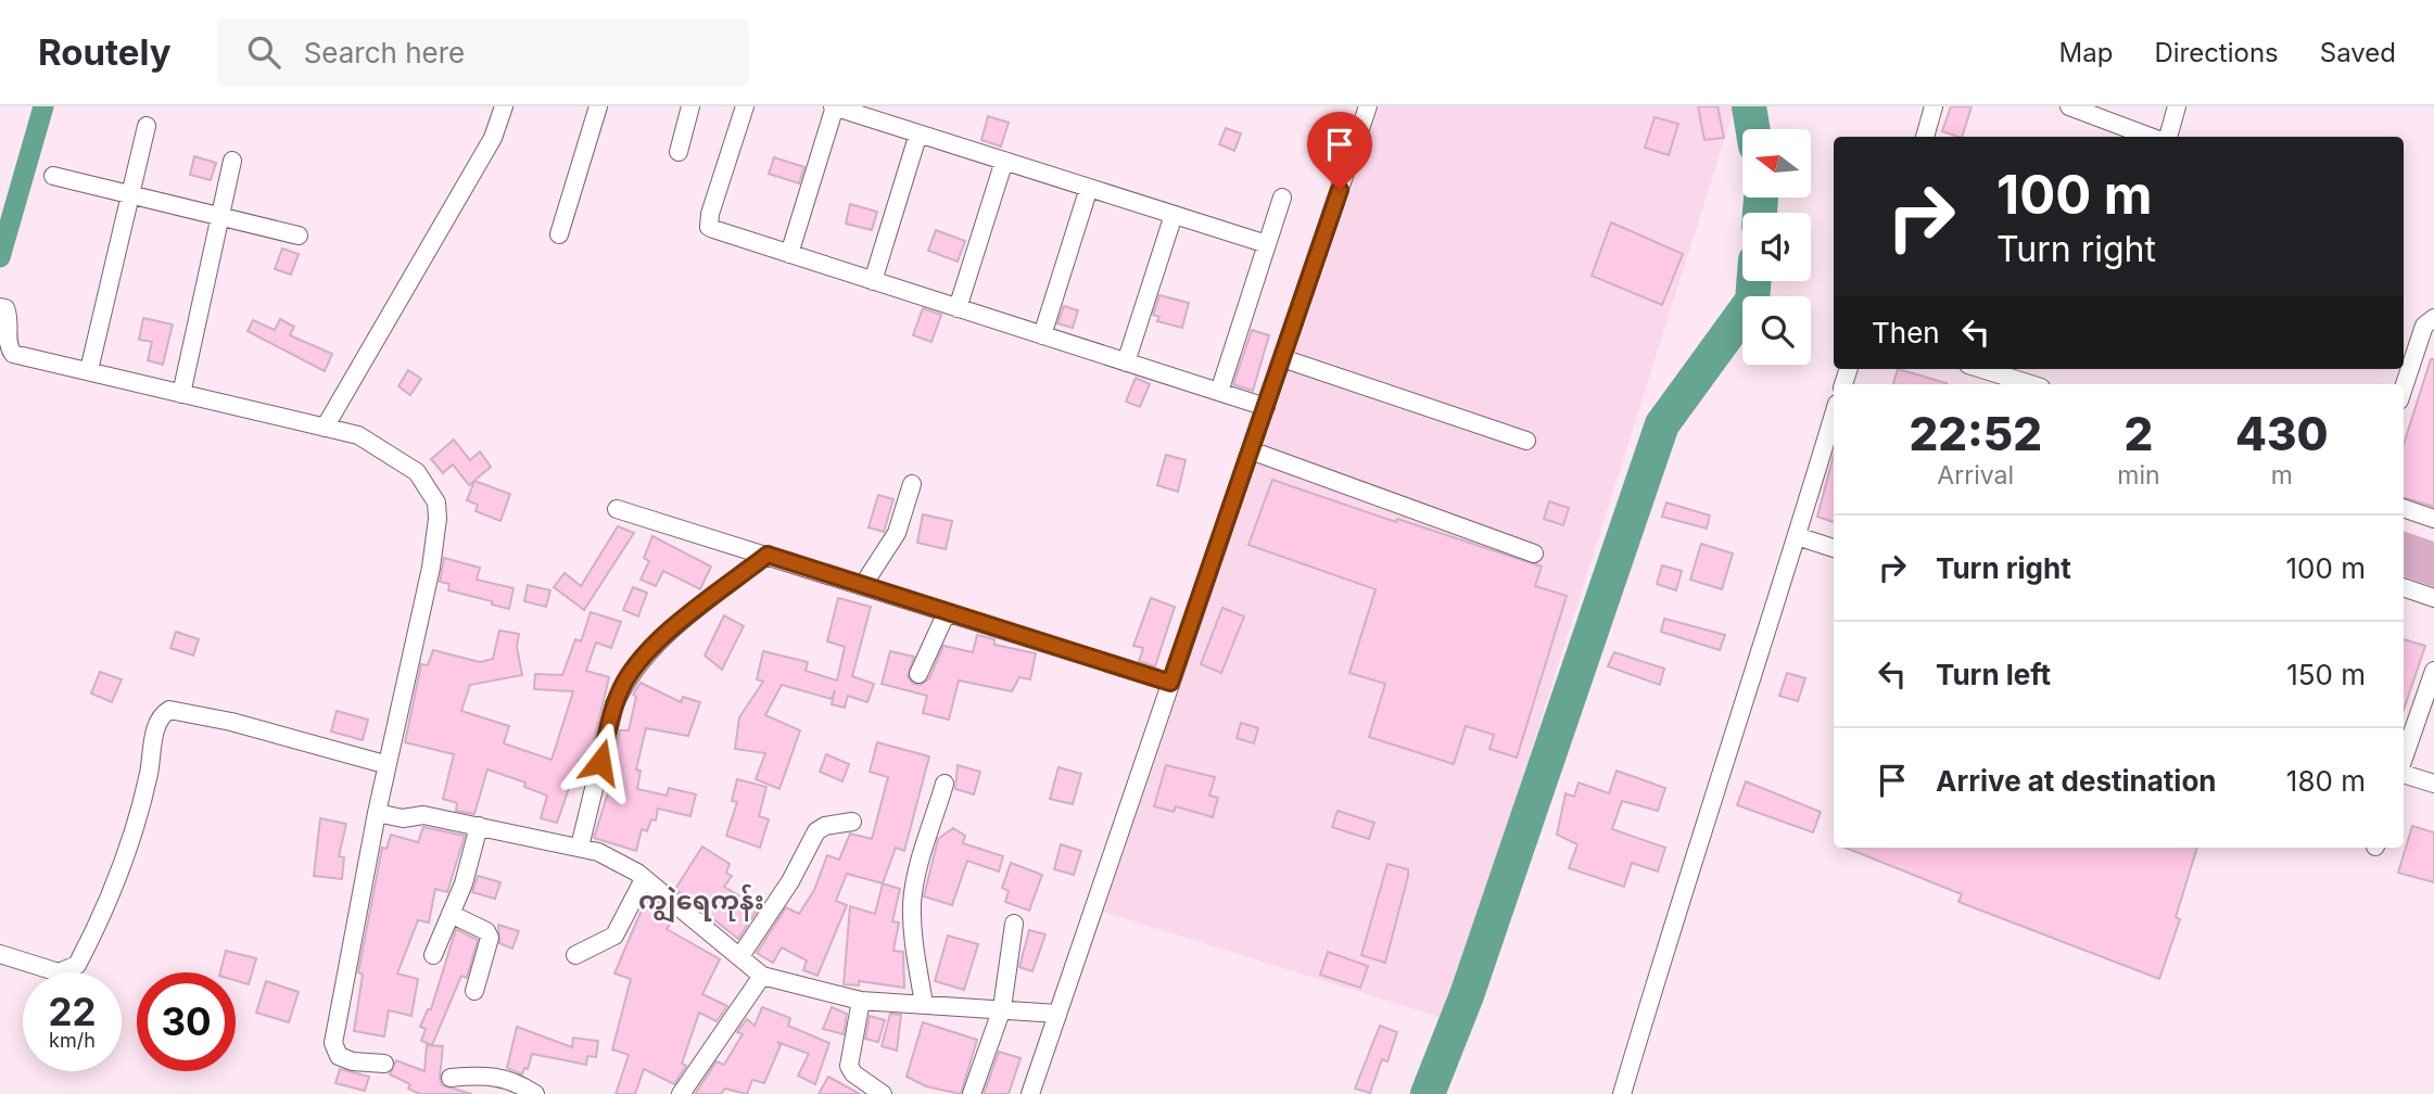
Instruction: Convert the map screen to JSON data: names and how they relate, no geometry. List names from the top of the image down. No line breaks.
{"districts":["ကျွဲရေကုန်း"],"north":"left","page":{"header":"Routely","search":"Search here","nav":["Map","Directions","Saved"],"turn":["100 m","Turn right"],"then":"Then","eta":["22:52","Arrival","2","min","430","m"],"list":[{"name":"Turn right","value":"100 m"},{"name":"Turn left","value":"150 m"},{"name":"Arrive at destination","value":"180 m"}],"speed":"22 km/h","limit":"30"}}
